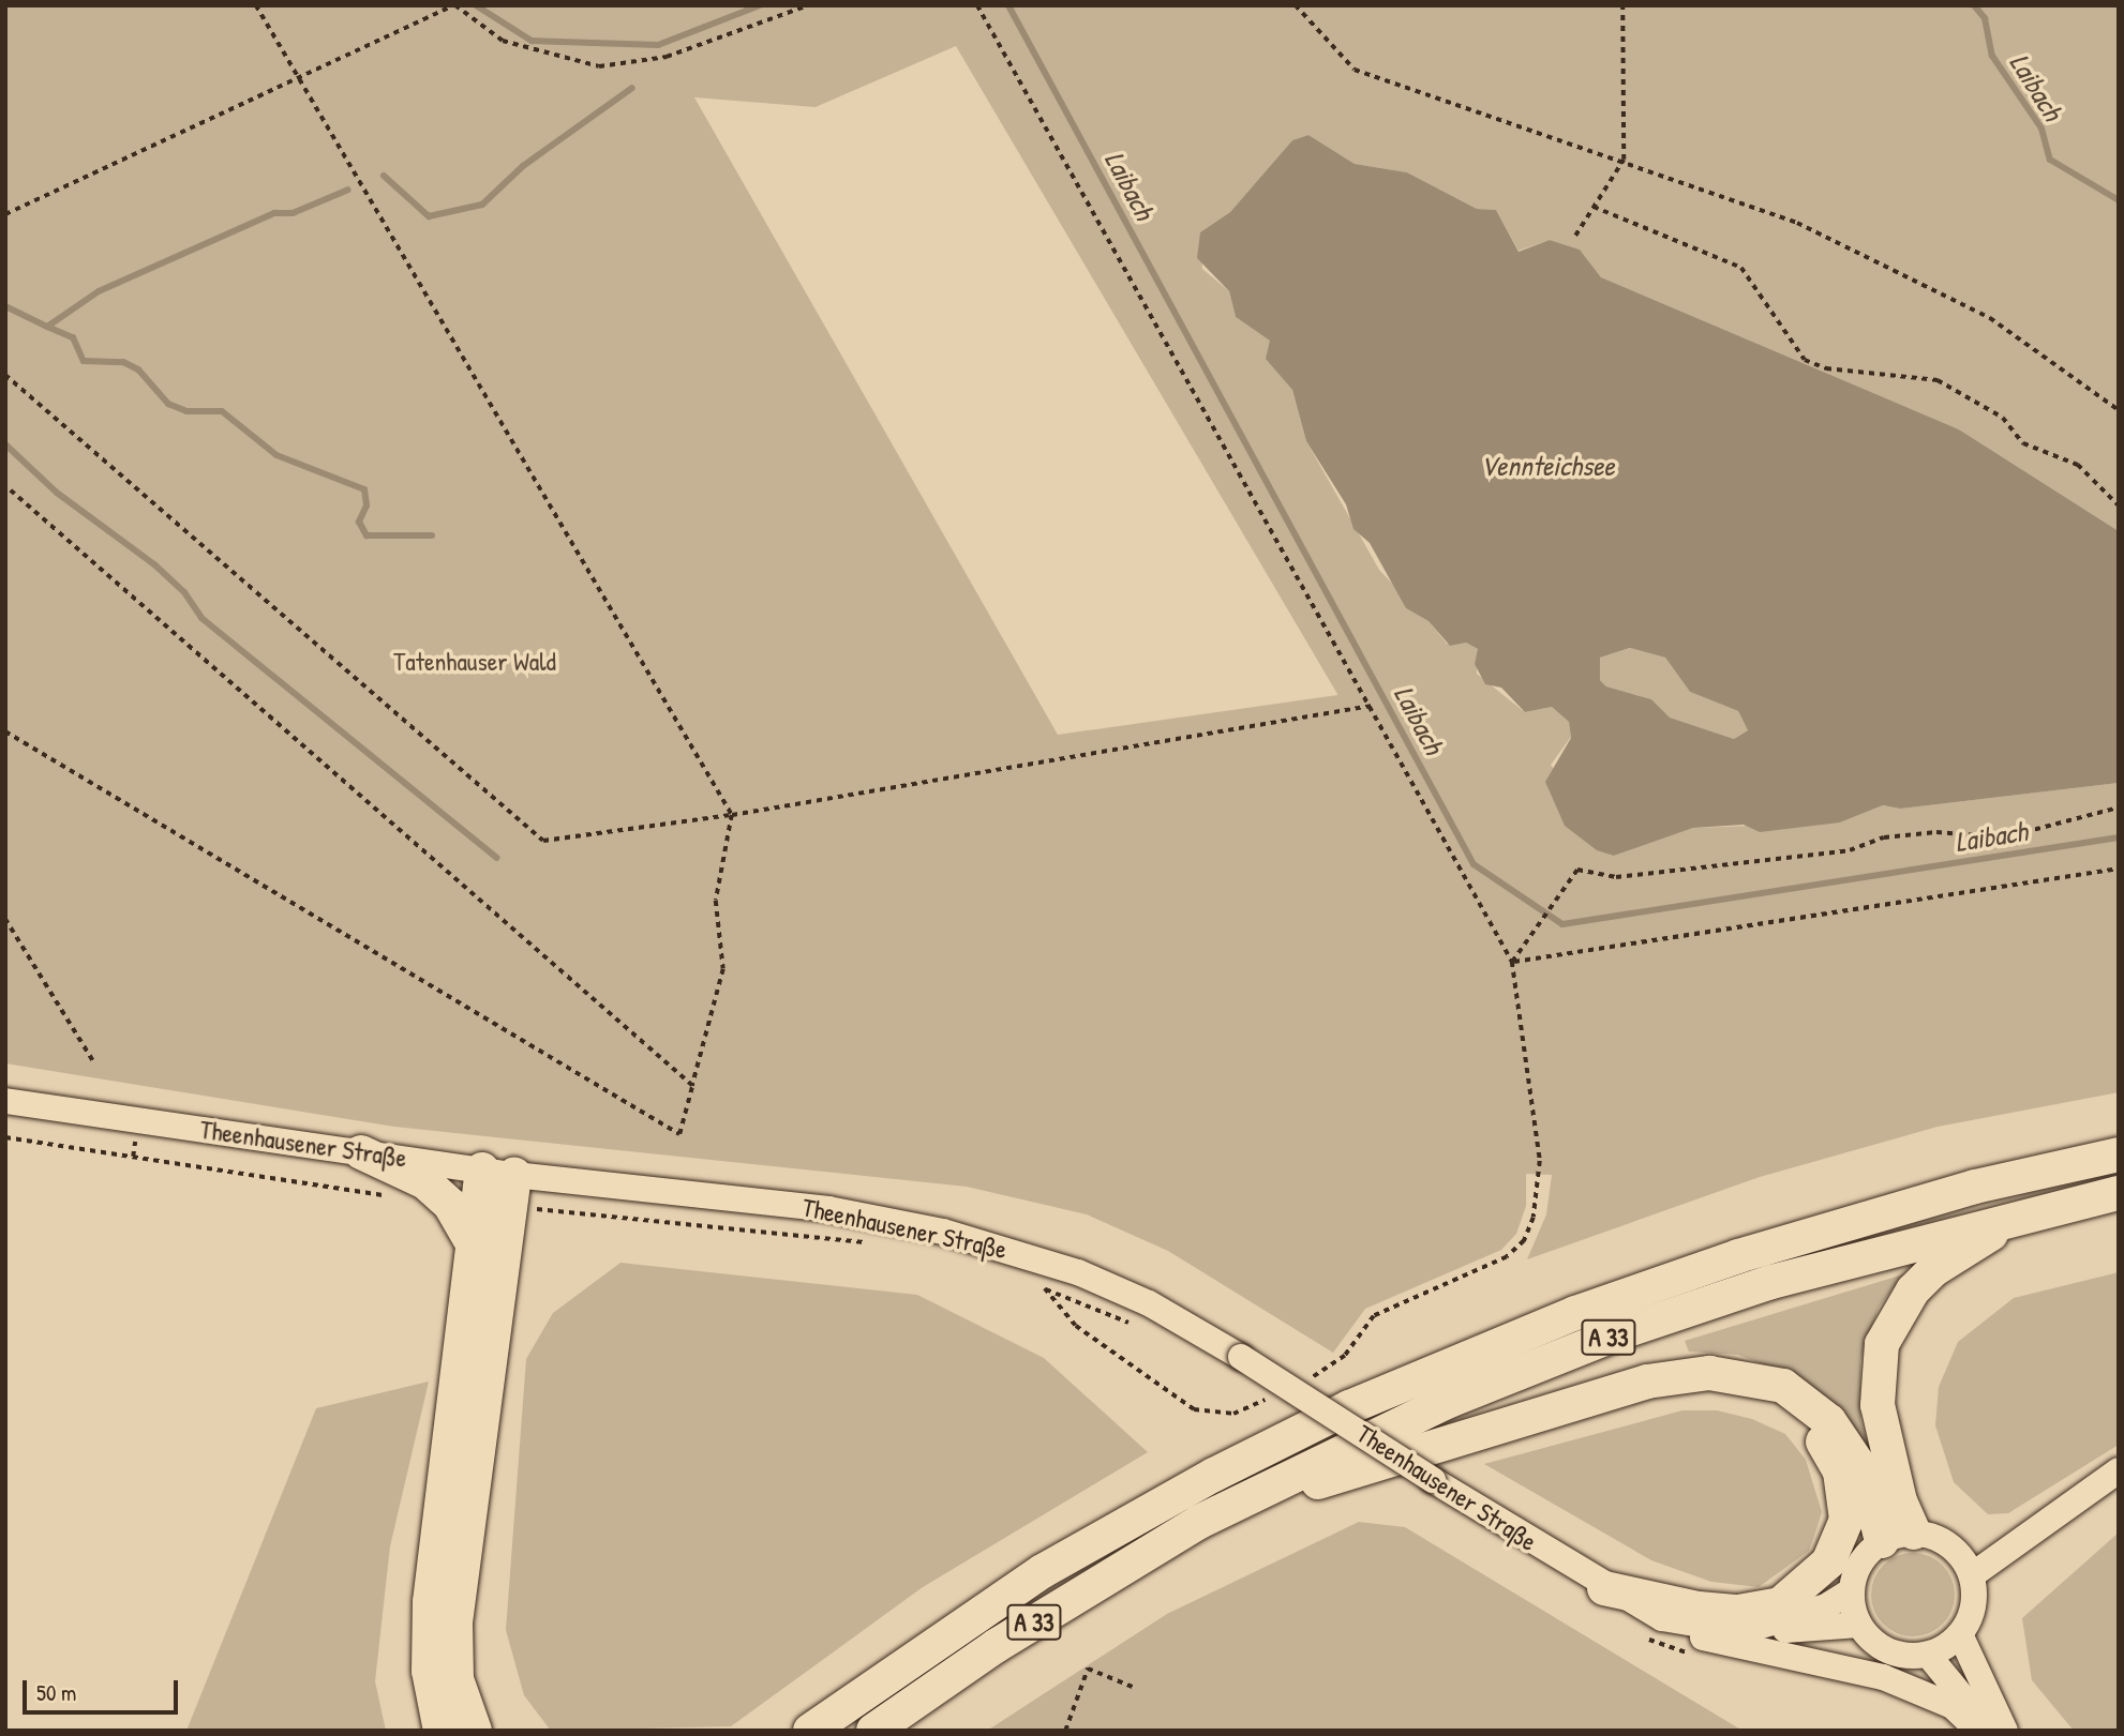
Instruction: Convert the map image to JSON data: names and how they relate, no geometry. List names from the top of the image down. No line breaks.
{"streets":{"highway":["A 33"],"main road":["Theenhausener Straße"]},"water":["Laibach","Vennteichsee"],"parks":["Tatenhauser Wald"],"scale_bar":"50 m"}
